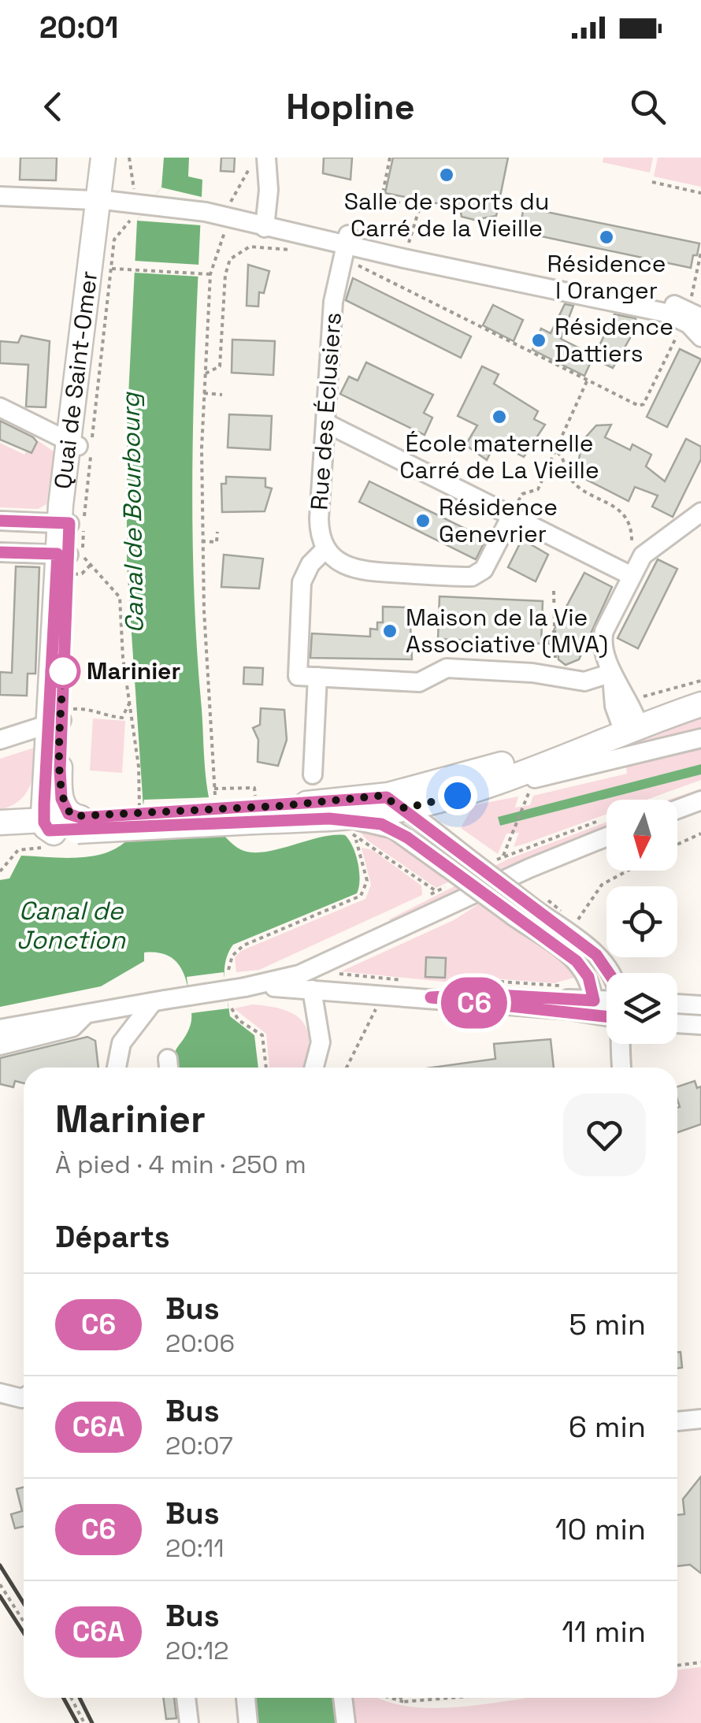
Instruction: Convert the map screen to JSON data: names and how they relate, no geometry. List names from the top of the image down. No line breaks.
{"streets":{"main road":["Quai de Saint-Omer"],"street":["Rue des Éclusiers"]},"water":["Canal de Bourbourg","Canal de Jonction"],"places":["Salle de sports du Carré de la Vieille","Résidence l Oranger","Résidence Dattiers","École maternelle Carré de La Vieille","Résidence Genevrier","Maison de la Vie Associative (MVA)","Marinier"],"lines":["bus line C6"],"north":"bottom","page":{"status":"20:01","header":"Hopline","on_map":"C6","heading":[["Marinier","À pied · 4 min · 250 m"],"Départs"],"list":[{"mark":"C6","name":"Bus","note":"20:06","value":"5 min"},{"mark":"C6A","name":"Bus","note":"20:07","value":"6 min"},{"mark":"C6","name":"Bus","note":"20:11","value":"10 min"},{"mark":"C6A","name":"Bus","note":"20:12","value":"11 min"}]}}
